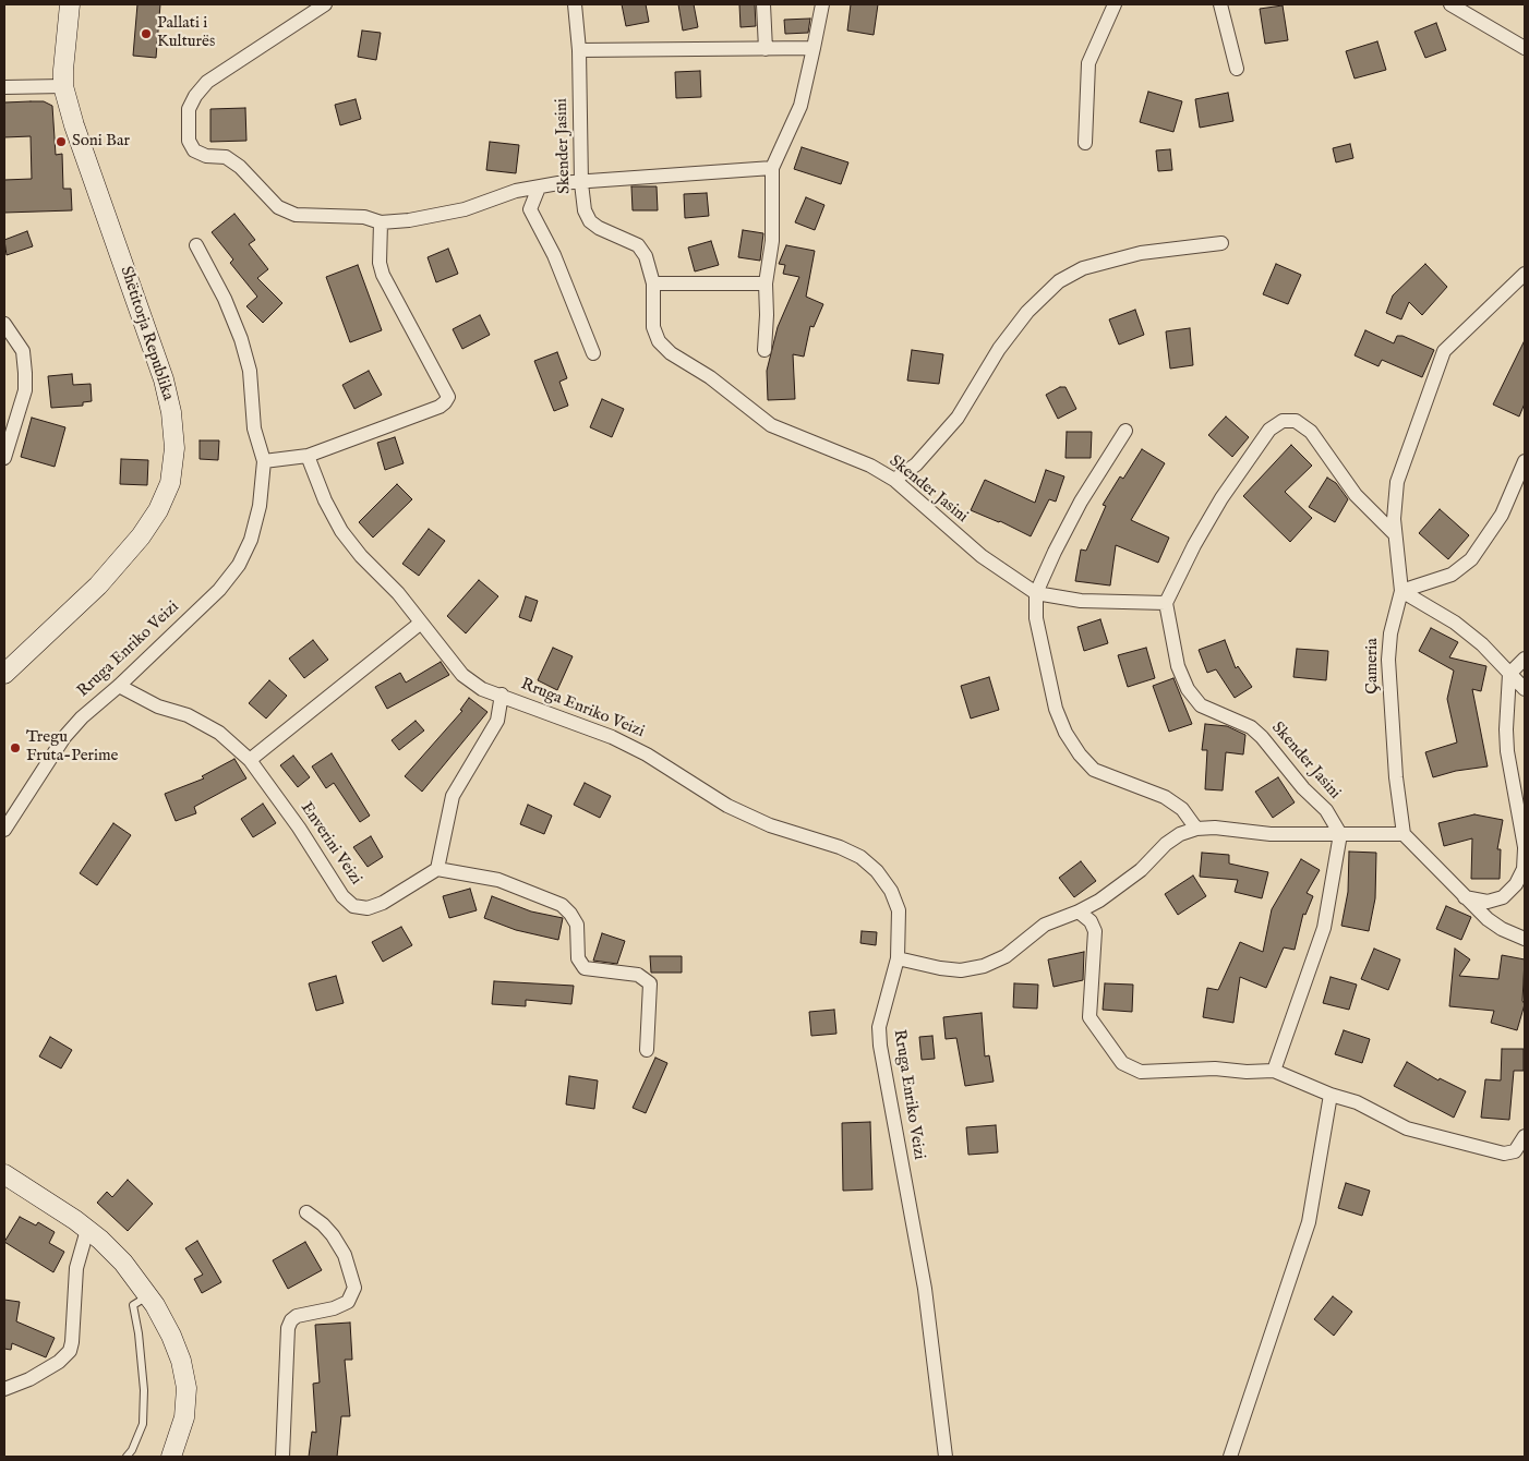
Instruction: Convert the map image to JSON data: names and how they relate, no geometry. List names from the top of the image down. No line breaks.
{"streets":{"main road":["Shëtitorja Republika"],"street":["Skender Jasini","Rruga Enriko Veizi","Çameria","Enverini Veizi"]},"crossings":[["Rruga Enriko Veizi","Enverini Veizi"]],"places":["Pallati i Kulturës","Soni Bar","Tregu Fruta-Perime"]}
